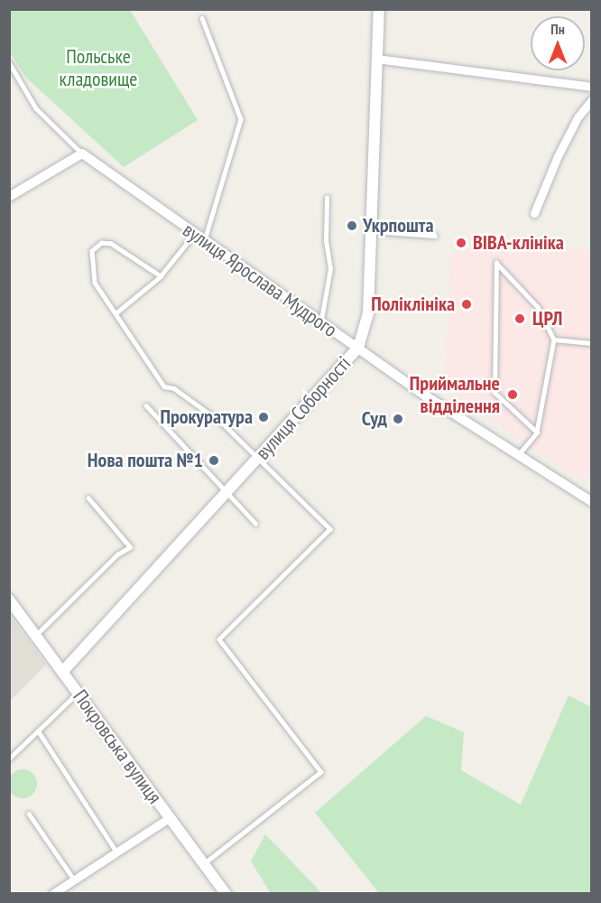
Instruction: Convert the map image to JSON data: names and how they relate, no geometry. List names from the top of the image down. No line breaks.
{"streets":{"main road":["вулиця Соборності","Покровська вулиця"],"street":["вулиця Ярослава Мудрого"]},"crossings":[["вулиця Ярослава Мудрого","вулиця Соборності"],["вулиця Соборності","Покровська вулиця"]],"parks":["Польське кладовище"],"places":["Укрпошта","ВІВА-клініка","Поліклініка","ЦРЛ","Приймальне відділення","Прокуратура","Суд","Нова пошта №1"],"north":"top"}
